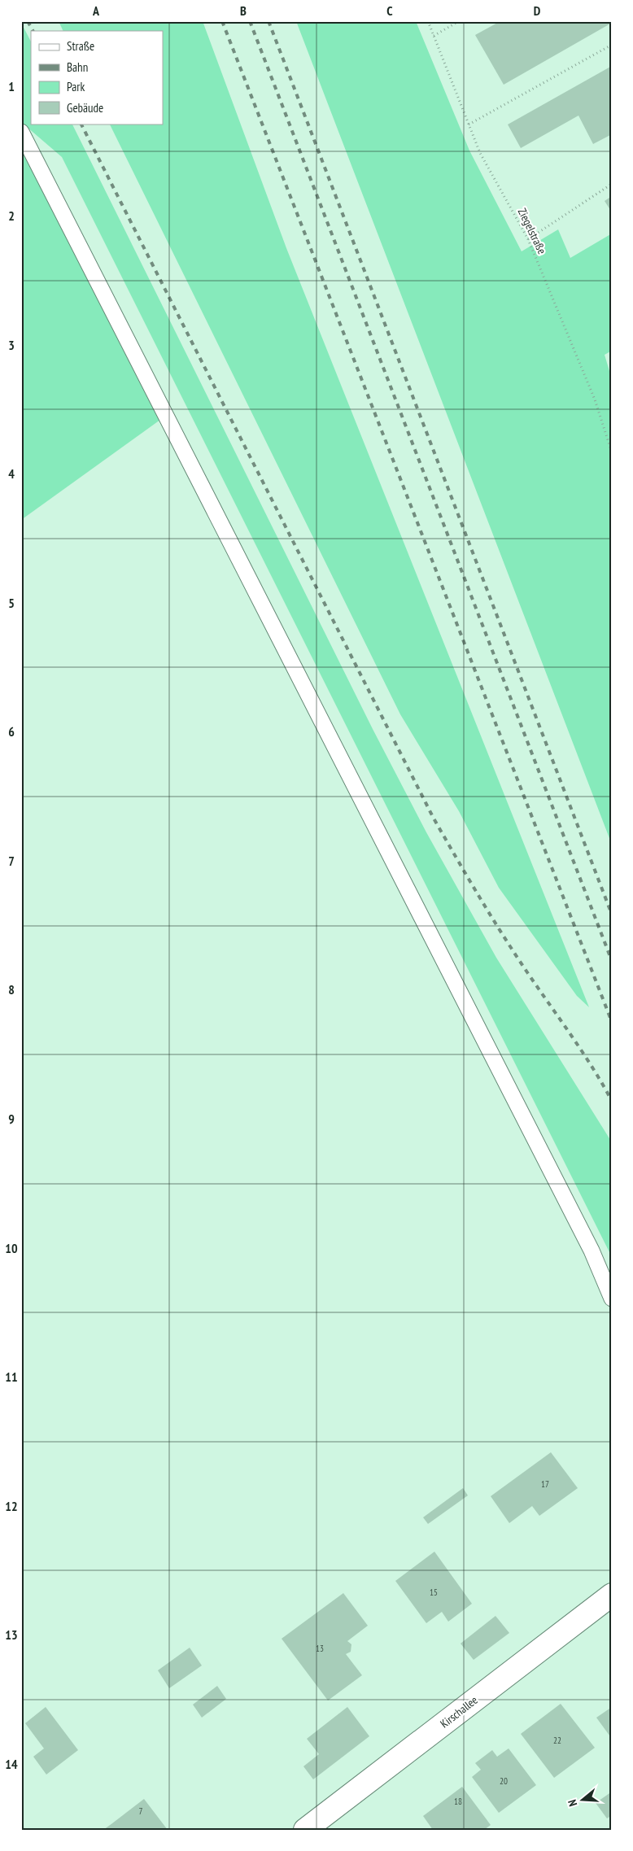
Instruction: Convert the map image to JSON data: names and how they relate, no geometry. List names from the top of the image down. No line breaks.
{"streets":{"street":["Kirschallee"],"path":["Ziegelstraße"]},"house_numbers":["17","15","13","22","20","18","7"],"legend":["Straße","Bahn","Park","Gebäude"],"north":"left","grid":{"columns":["A","B","C","D"],"rows":["1","2","3","4","5","6","7","8","9","10","11","12","13","14"]}}
